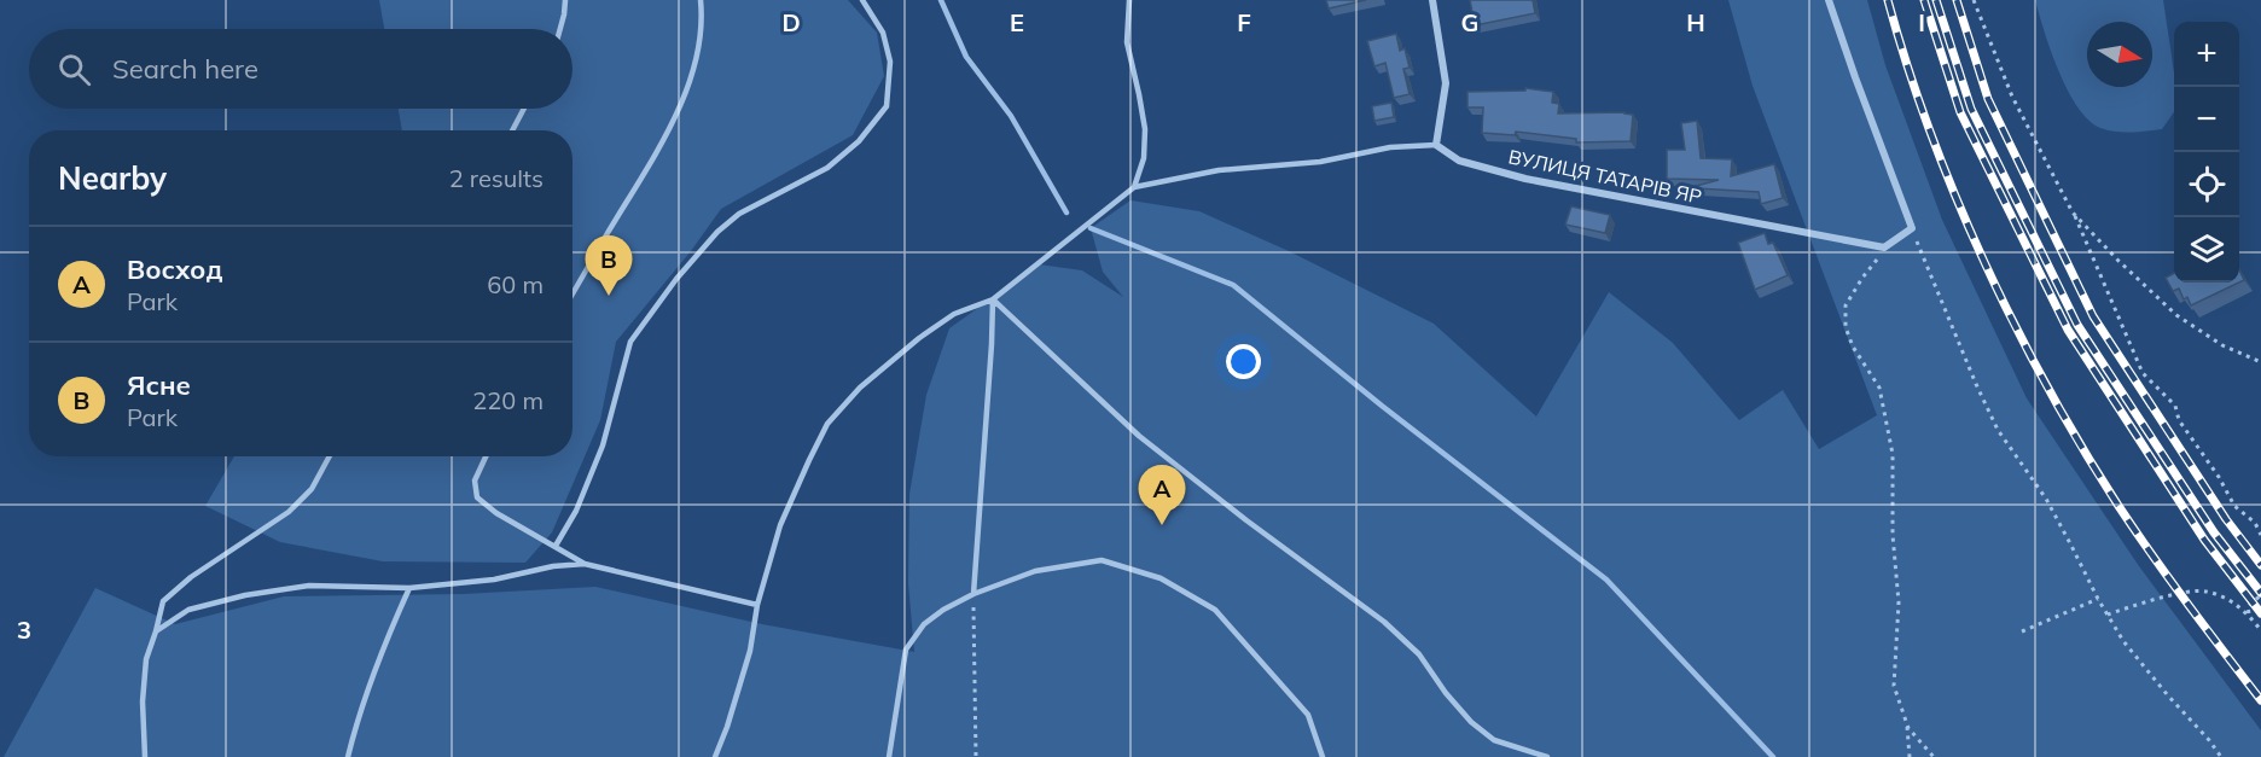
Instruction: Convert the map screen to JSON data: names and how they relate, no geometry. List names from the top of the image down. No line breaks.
{"streets":{"street":["ВУЛИЦЯ ТАТАРІВ ЯР"]},"north":"right","page":{"map_buttons":["+","−"],"search":"Search here","heading":["Nearby","2 results"],"list":[{"mark":"A","name":"Восход","note":"Park","value":"60 m"},{"mark":"B","name":"Ясне","note":"Park","value":"220 m"}],"pins":["B","A"]},"grid":{"columns":["D","E","F","G","H","I"],"rows":["3"]}}
